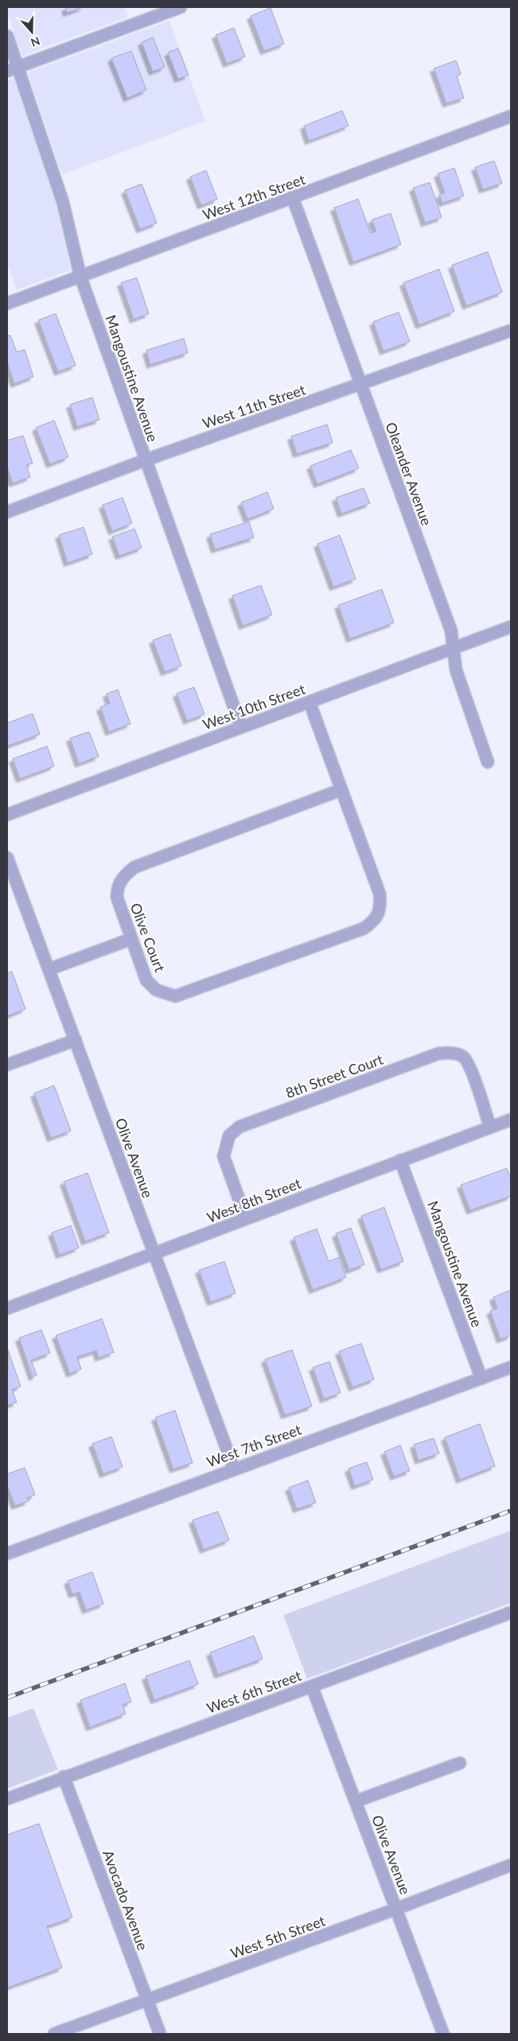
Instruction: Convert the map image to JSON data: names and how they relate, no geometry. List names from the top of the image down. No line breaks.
{"streets":{"street":["West 12th Street","Mangoustine Avenue","West 11th Street","Oleander Avenue","West 10th Street","Olive Court","8th Street Court","Olive Avenue","West 8th Street","West 7th Street","West 6th Street","Avocado Avenue","West 5th Street"]},"crossings":[["West 12th Street","Mangoustine Avenue"],["West 12th Street","Oleander Avenue"],["Mangoustine Avenue","West 11th Street"],["Mangoustine Avenue","West 10th Street"],["Mangoustine Avenue","West 8th Street"],["Mangoustine Avenue","West 7th Street"],["West 11th Street","Oleander Avenue"],["Oleander Avenue","West 10th Street"],["West 10th Street","Olive Court"],["8th Street Court","West 8th Street"],["Olive Avenue","West 8th Street"],["Olive Avenue","West 7th Street"],["Olive Avenue","West 6th Street"],["Olive Avenue","West 5th Street"],["West 6th Street","Avocado Avenue"],["Avocado Avenue","West 5th Street"]],"north":"bottom"}
